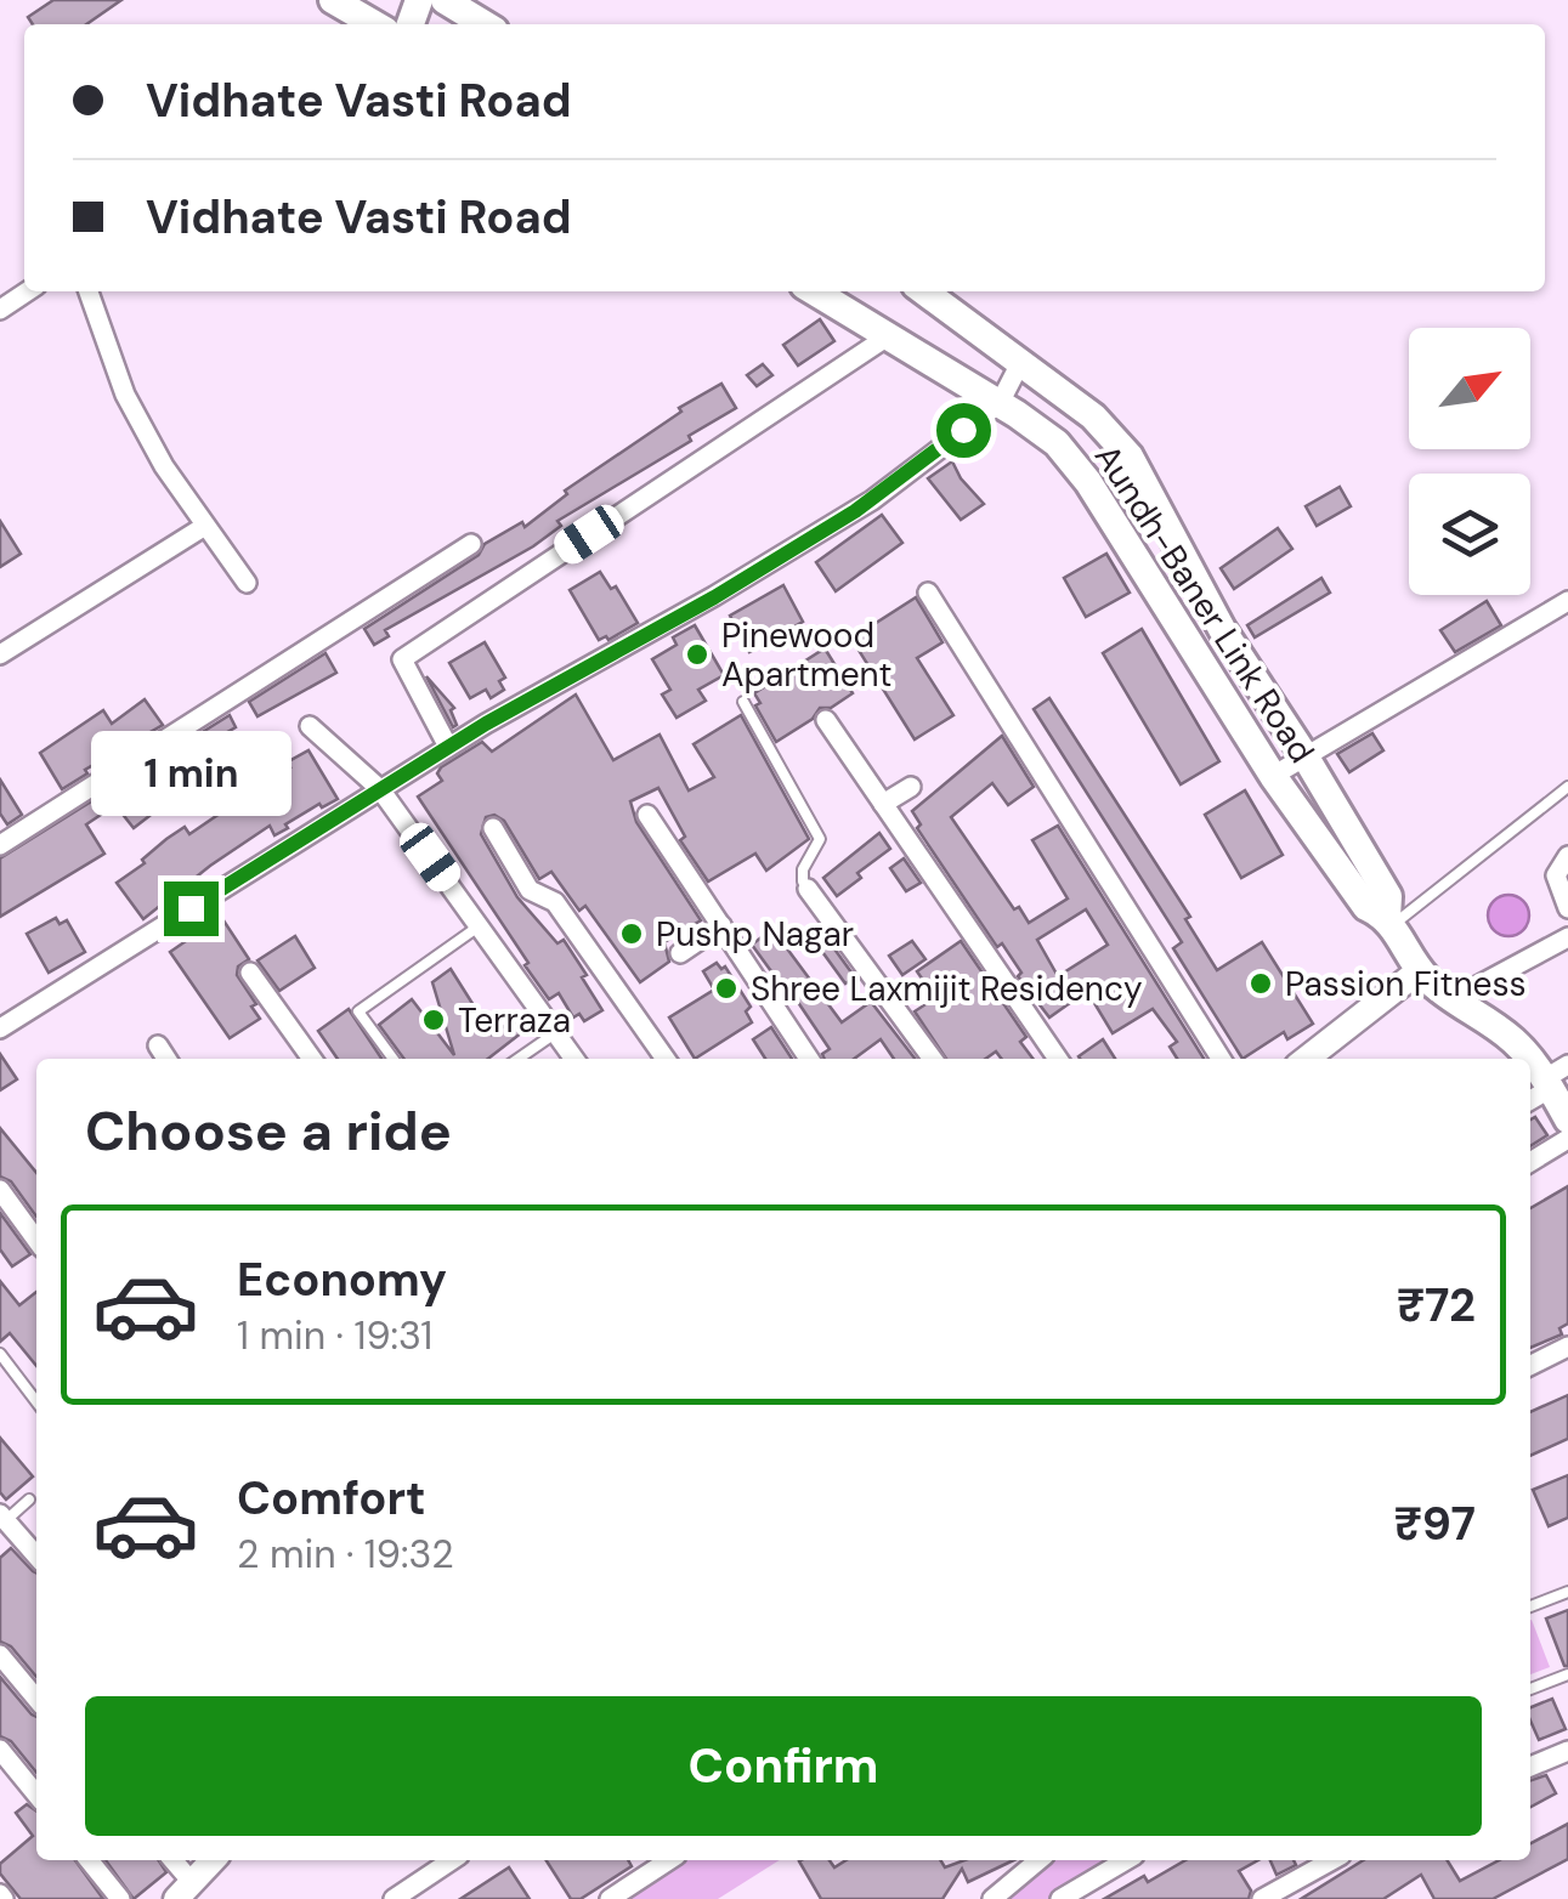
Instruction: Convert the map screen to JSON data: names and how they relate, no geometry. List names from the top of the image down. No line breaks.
{"streets":{"main road":["Aundh-Baner Link Road"]},"places":["Pinewood Apartment","Pushp Nagar","Passion Fitness","Shree Laxmijit Residency","Terraza"],"north":"top right","page":{"banner":["Vidhate Vasti Road","Vidhate Vasti Road"],"bubble":"1 min","heading":"Choose a ride","list":[{"name":"Economy","note":"1 min · 19:31","value":"₹72"},{"name":"Comfort","note":"2 min · 19:32","value":"₹97"}],"buttons":"Confirm"}}
